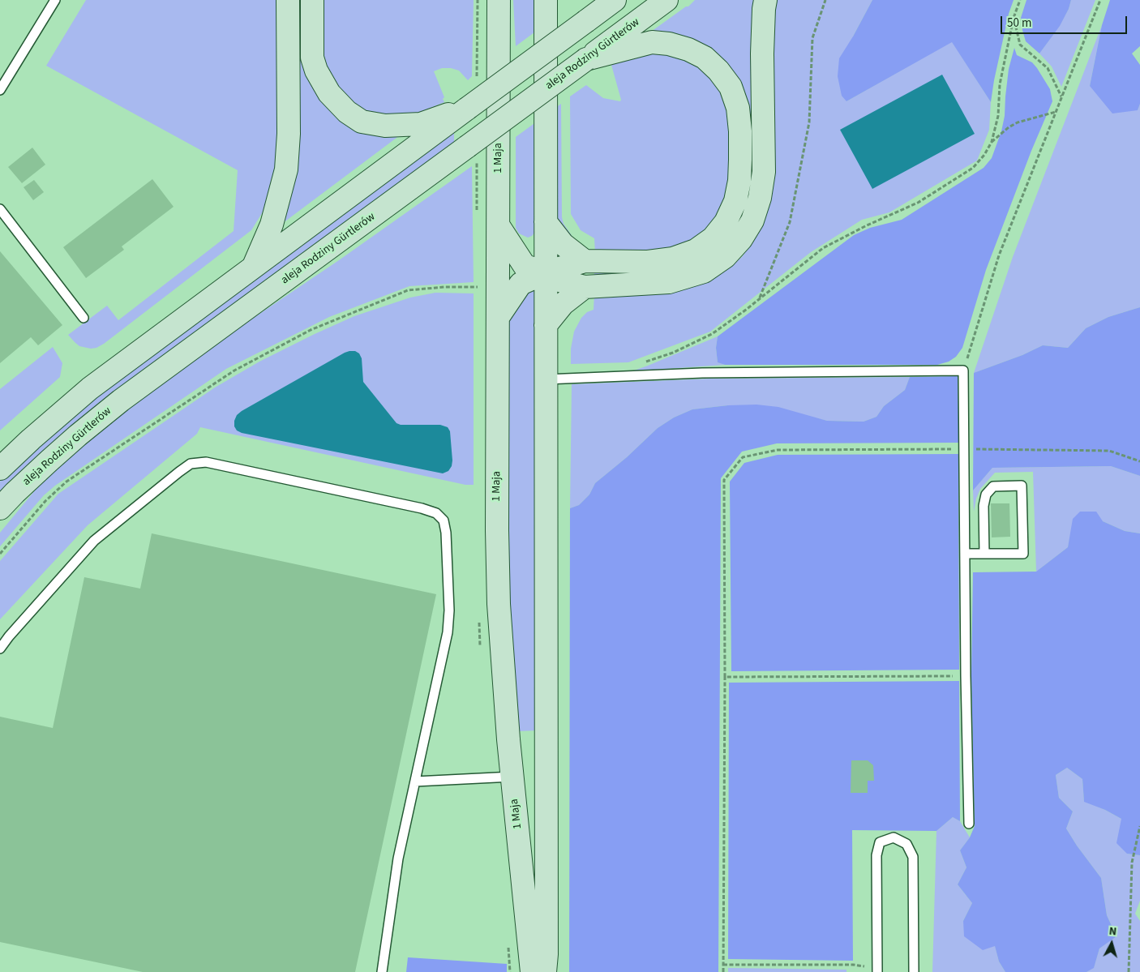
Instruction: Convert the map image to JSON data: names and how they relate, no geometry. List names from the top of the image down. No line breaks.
{"streets":{"main road":["aleja Rodziny Gürtlerów","1 Maja"]},"scale_bar":"50 m","north":"top"}
